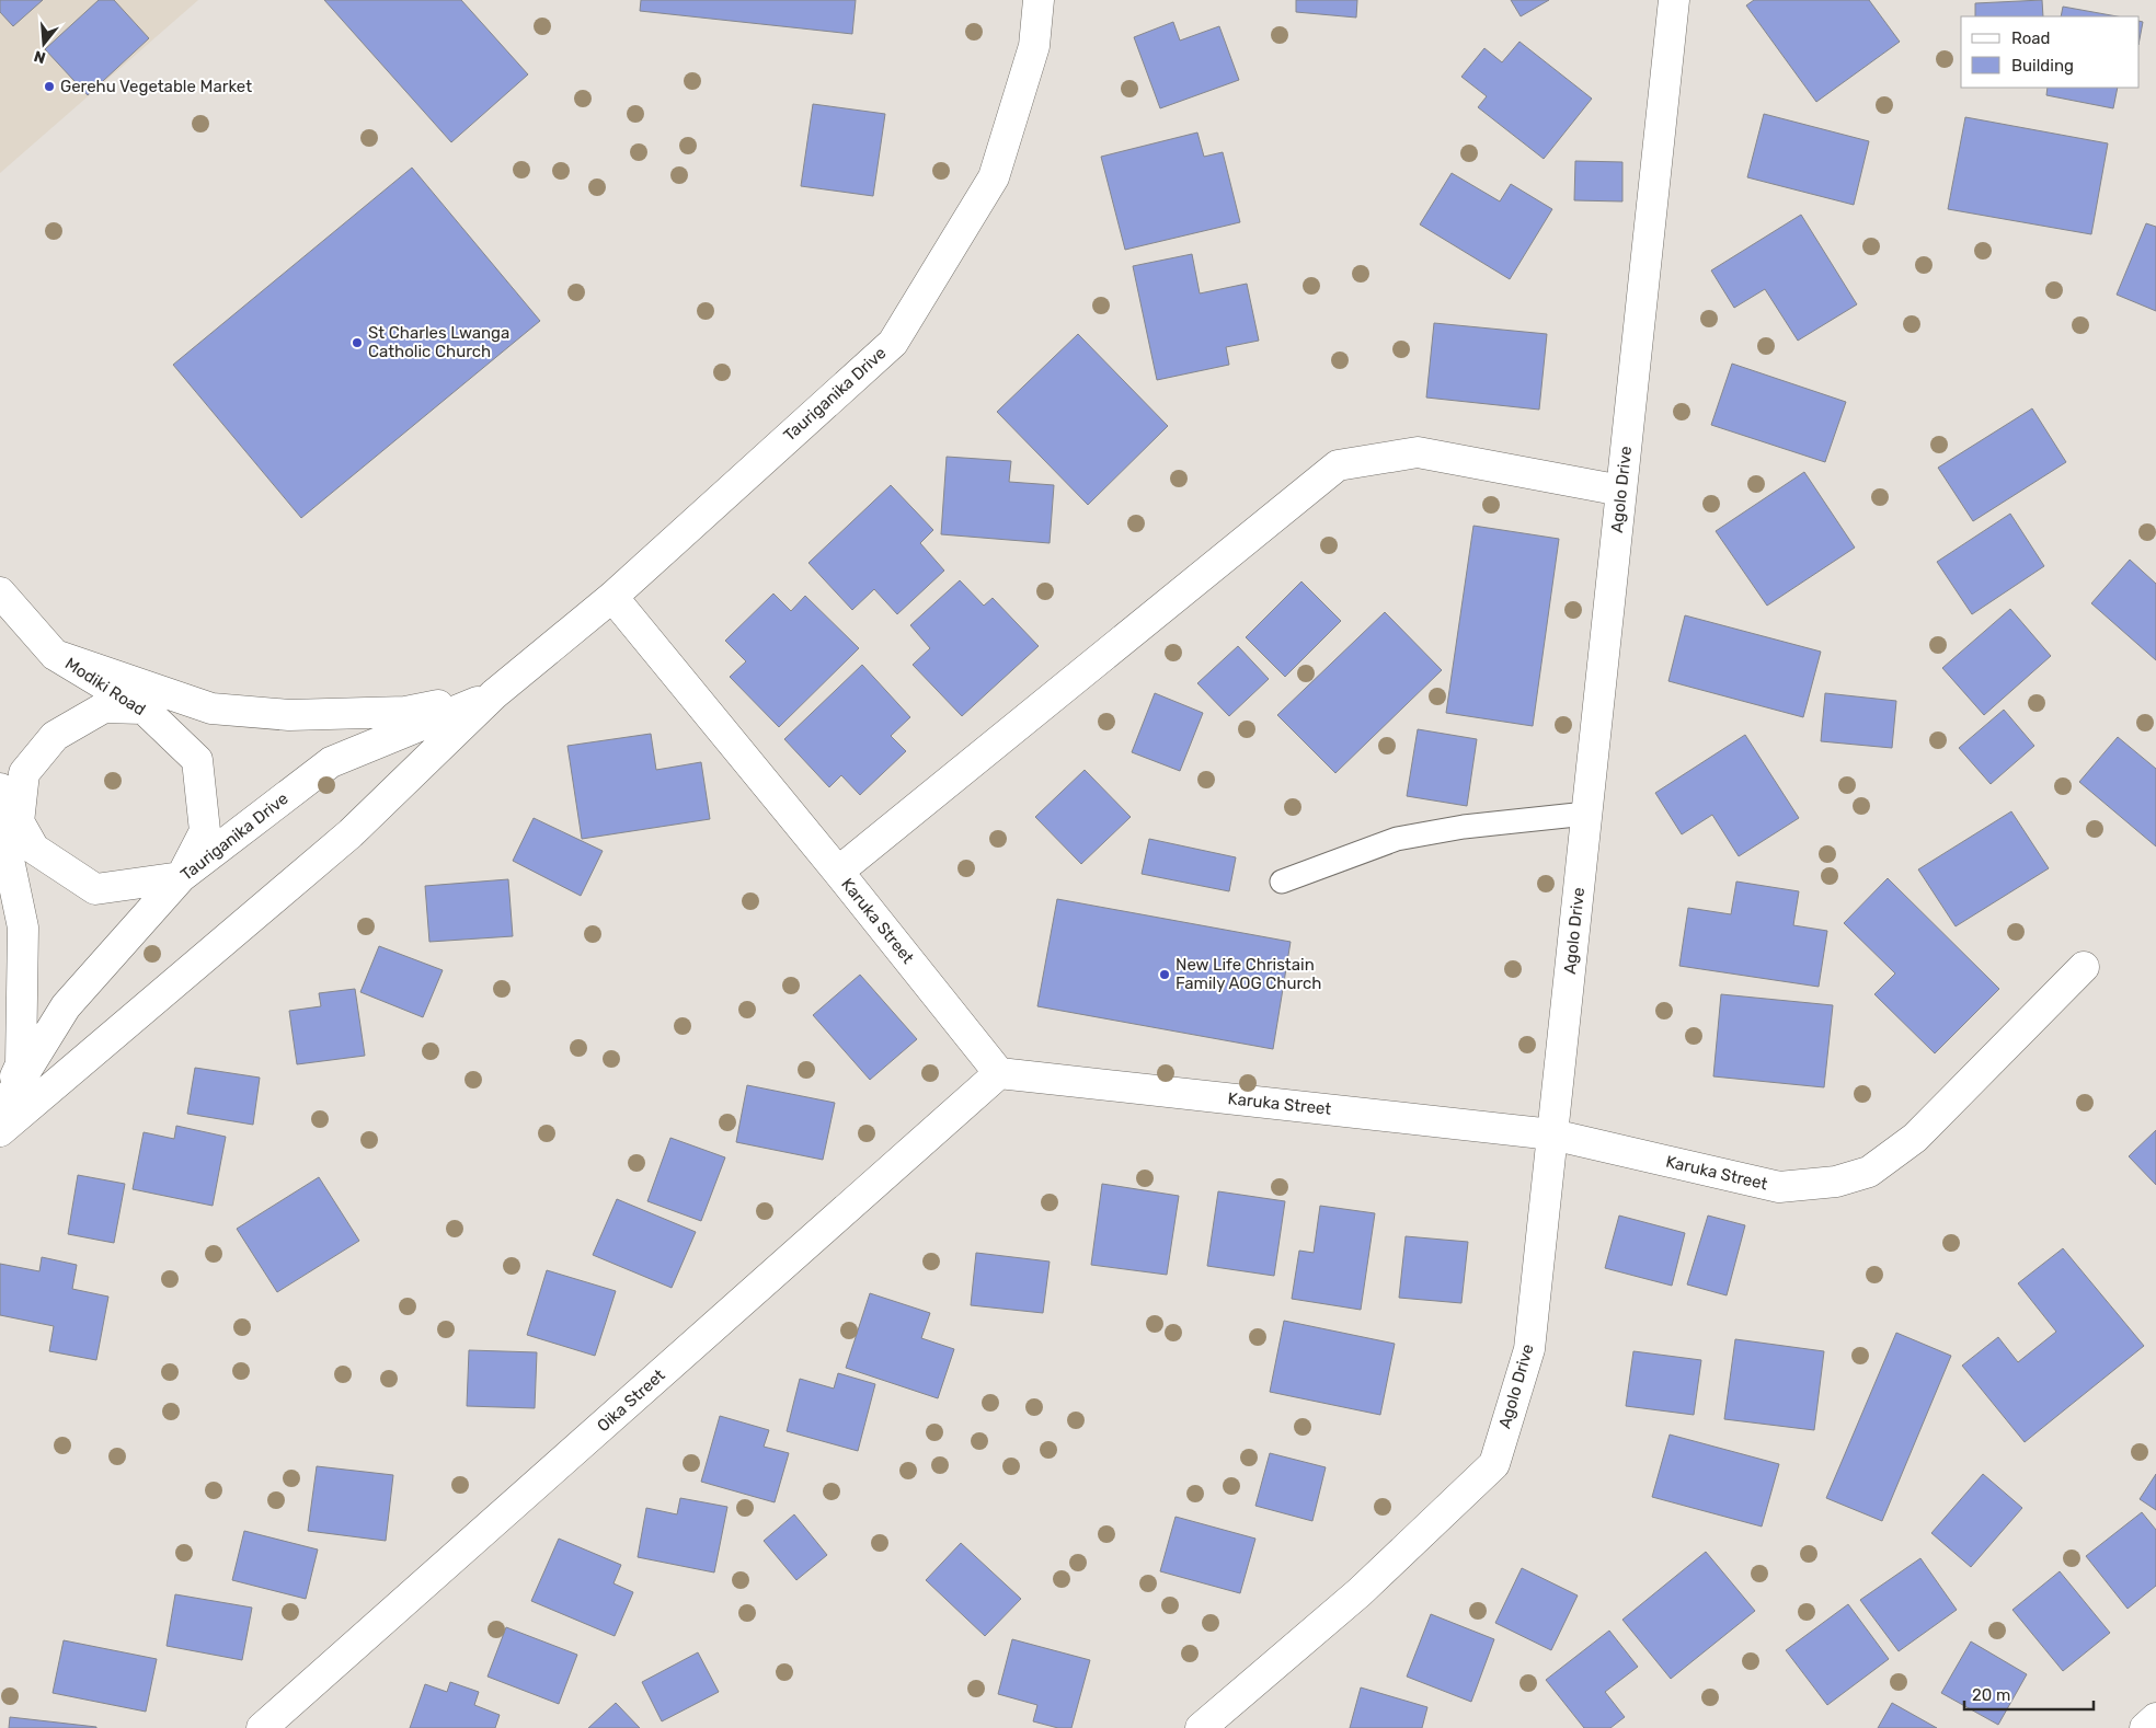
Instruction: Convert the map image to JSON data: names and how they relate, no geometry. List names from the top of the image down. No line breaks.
{"streets":{"street":["Tauriganika Drive","Agolo Drive","Modiki Road","Karuka Street","Oika Street"]},"crossings":[["Tauriganika Drive","Modiki Road"],["Tauriganika Drive","Karuka Street"],["Agolo Drive","Karuka Street"],["Karuka Street","Oika Street"]],"places":["Gerehu Vegetable Market","St Charles Lwanga Catholic Church","New Life Christain Family AOG Church"],"legend":["Road","Building"],"scale_bar":"20 m","north":"bottom"}
